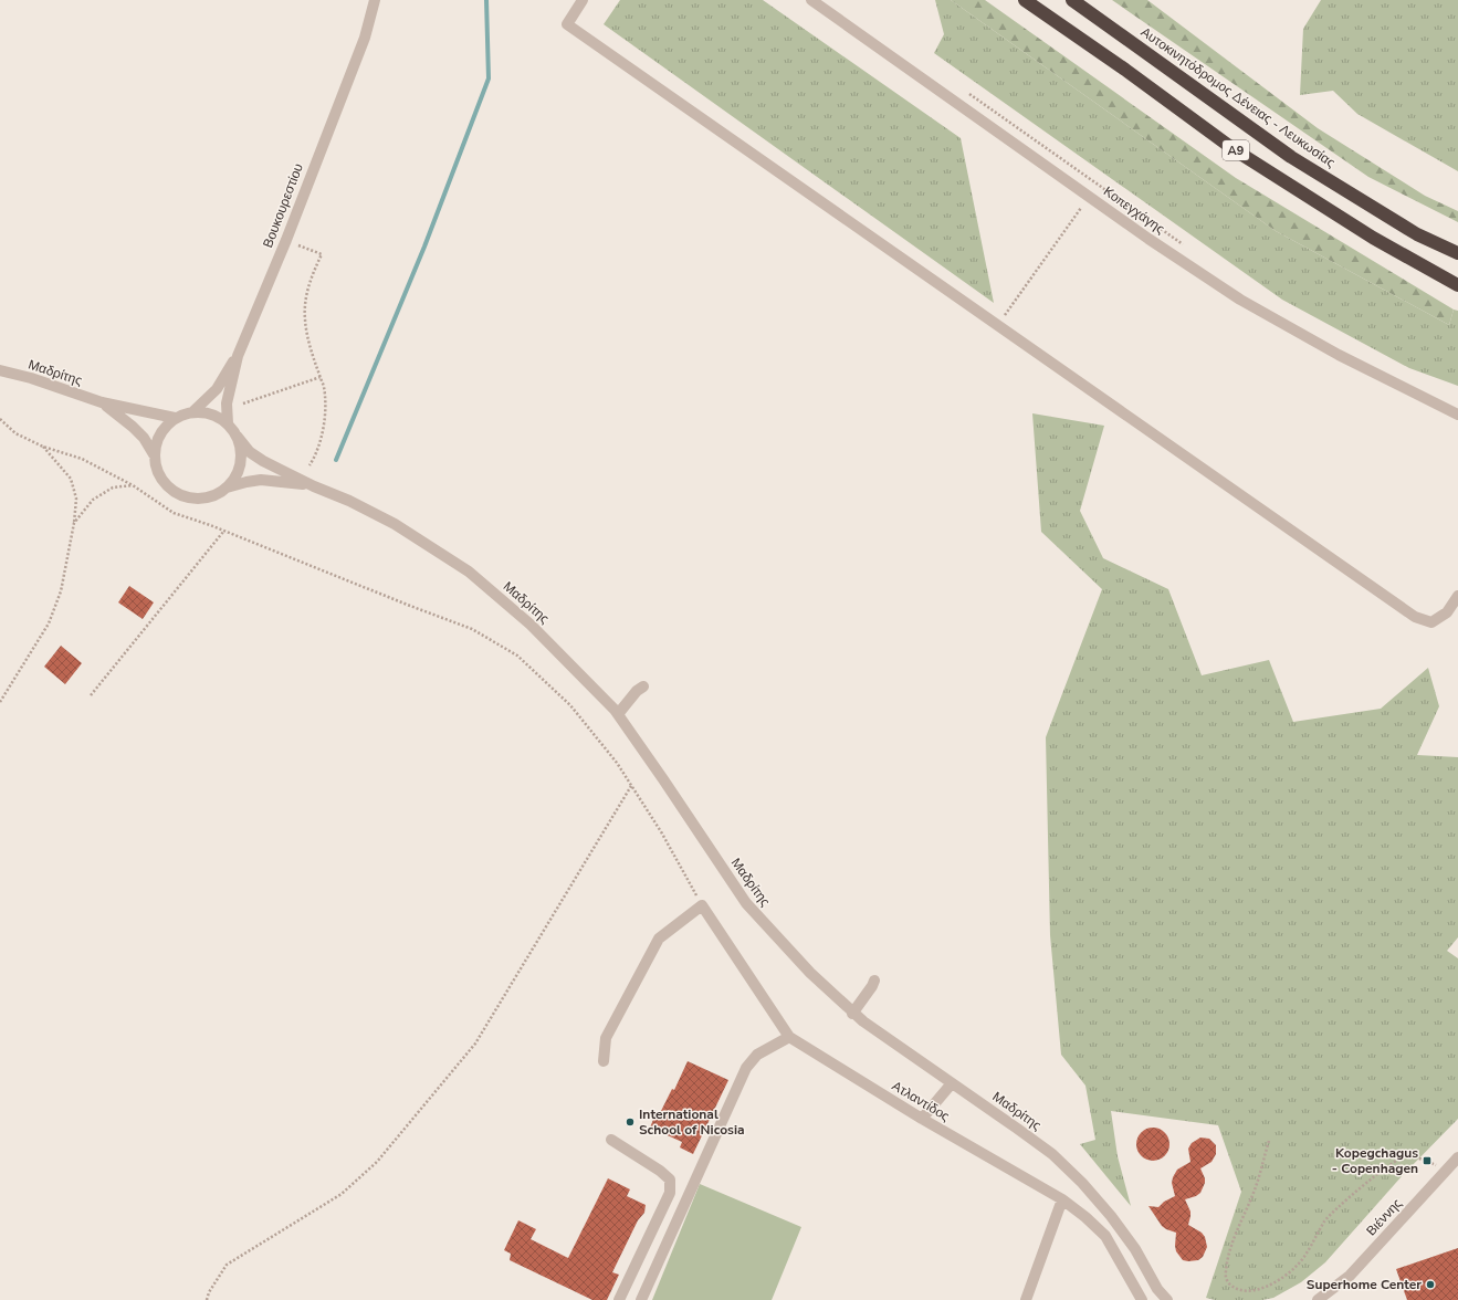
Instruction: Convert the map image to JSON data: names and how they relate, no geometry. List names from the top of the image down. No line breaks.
{"streets":{"highway":["Αυτοκινητόδρομος Δένειας - Λευκωσίας","A9"],"street":["Βουκουρεστίου","Κοπεγχάγης","Μαδρίτης","Ατλαντίδος","Βιέννης"]},"crossings":[["Βουκουρεστίου","Μαδρίτης"]],"places":{"other":["International School of Nicosia","Superhome Center"],"transit":["Kopegchagus - Copenhagen"]}}
